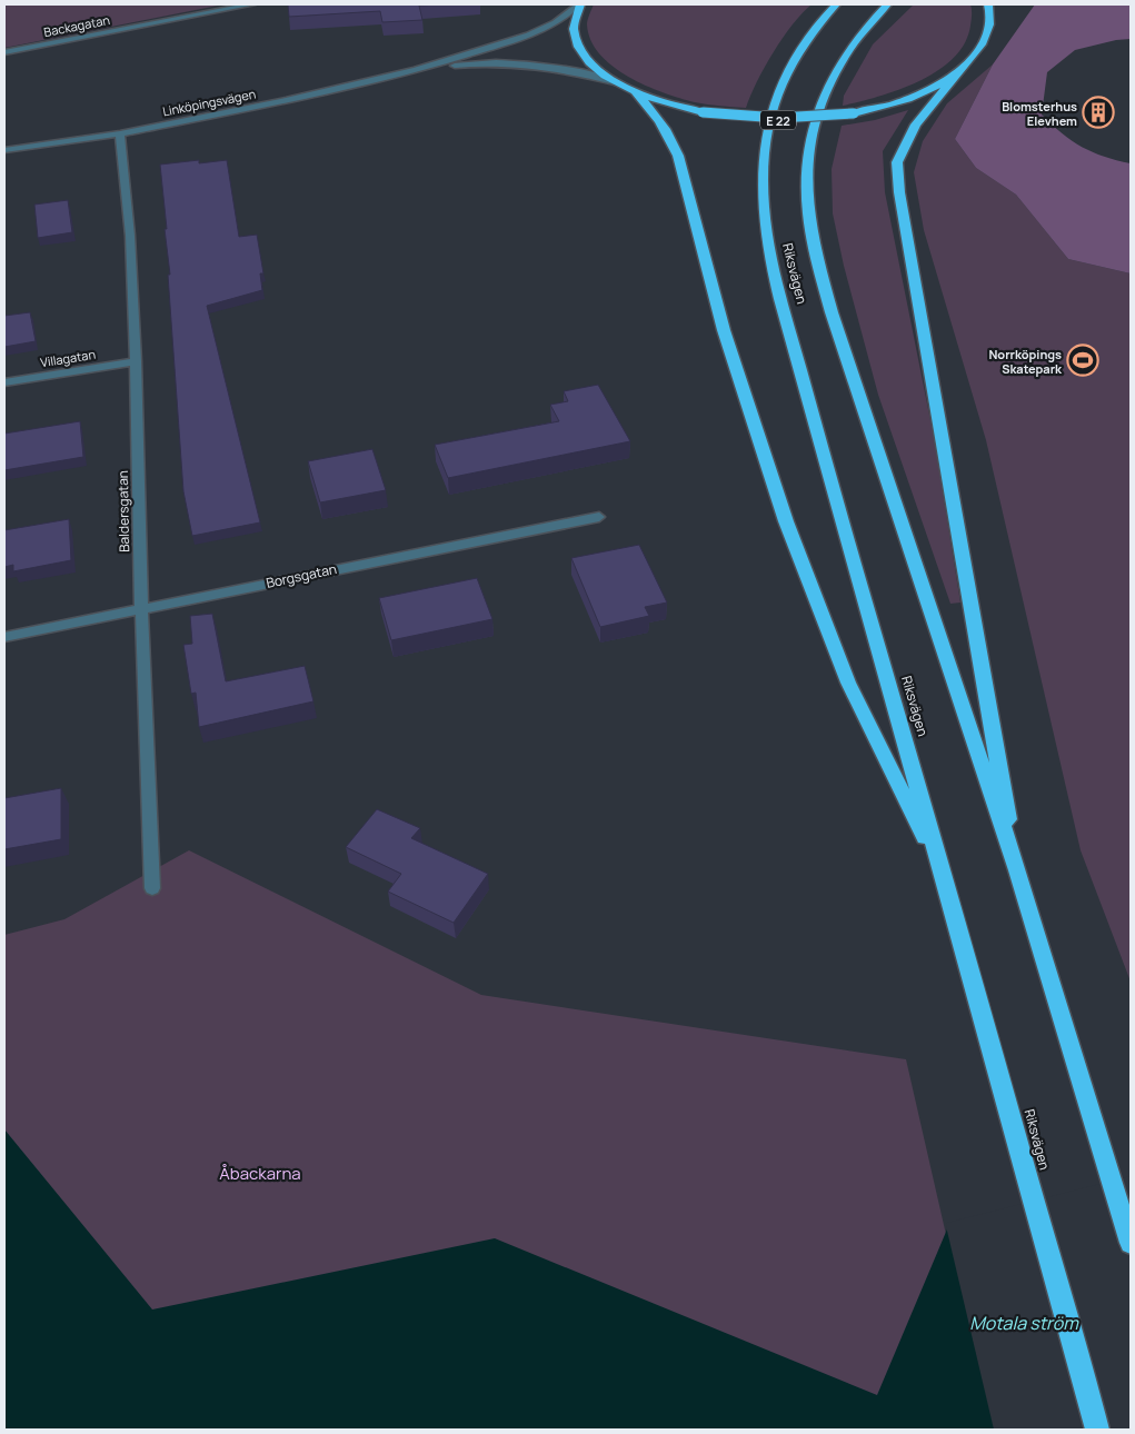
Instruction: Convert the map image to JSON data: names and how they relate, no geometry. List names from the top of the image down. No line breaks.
{"streets":{"highway":["E 22","Riksvägen"],"street":["Backagatan","Linköpingsvägen","Villagatan","Baldersgatan","Borgsgatan"]},"crossings":[["Linköpingsvägen","E 22"],["Linköpingsvägen","Baldersgatan"],["Villagatan","Baldersgatan"],["Baldersgatan","Borgsgatan"]],"water":["Motala ström"],"parks":["Åbackarna"],"places":{"building":["Blomsterhus Elevhem"],"sports":["Norrköpings Skatepark"]}}
